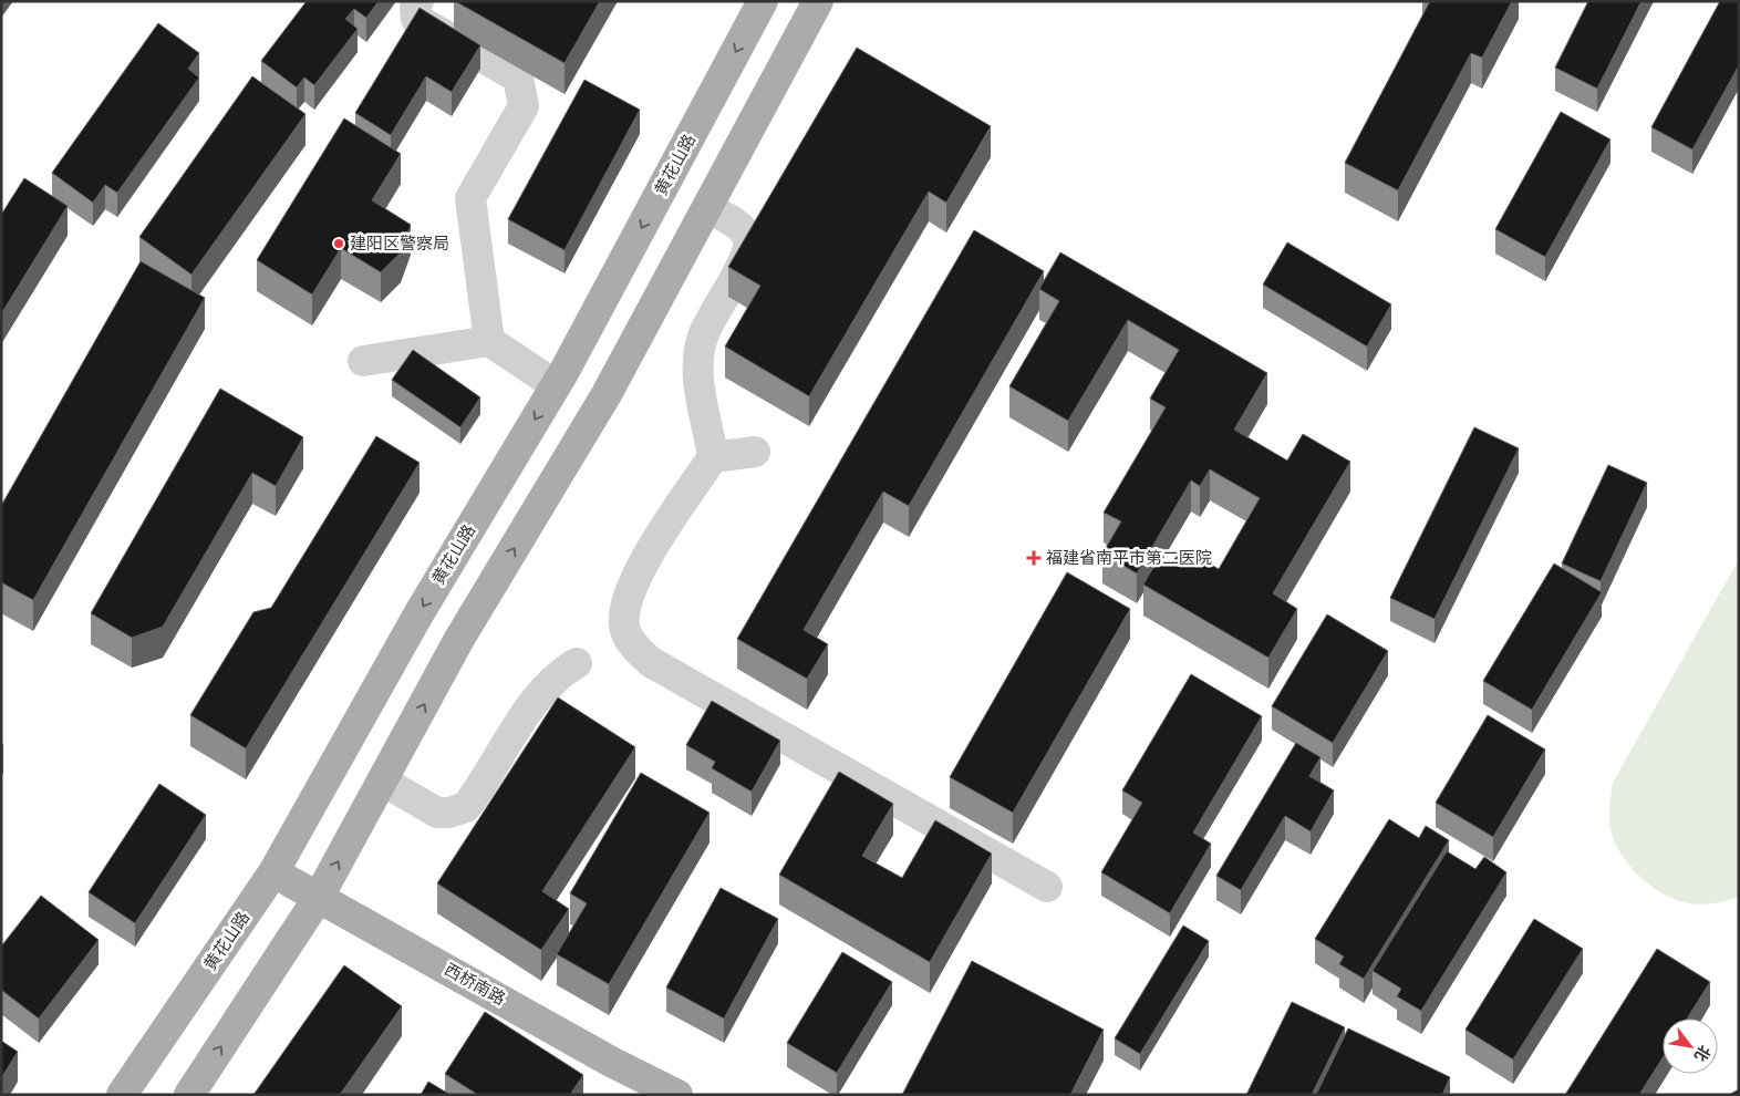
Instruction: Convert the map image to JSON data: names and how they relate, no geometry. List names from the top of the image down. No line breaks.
{"streets":{"main road":["黄花山路","西桥南路"]},"crossings":[["黄花山路","西桥南路"]],"places":{"other":["建阳区警察局"],"health":["福建省南平市第二医院"]},"north":"bottom right"}
